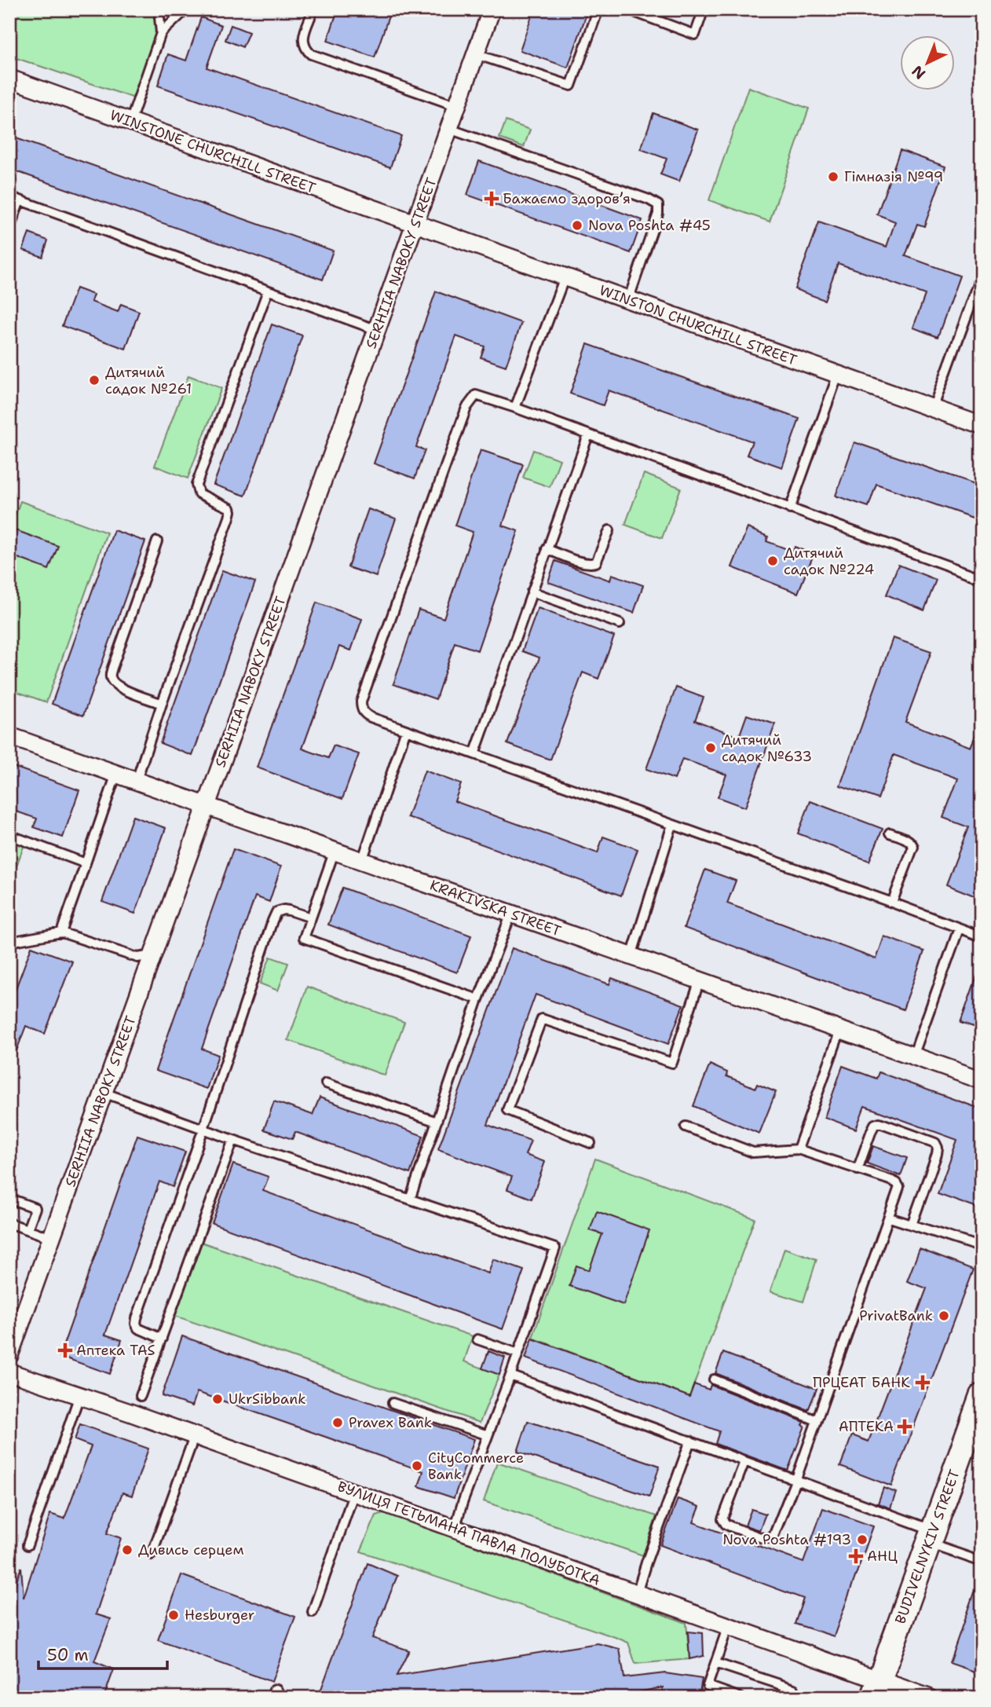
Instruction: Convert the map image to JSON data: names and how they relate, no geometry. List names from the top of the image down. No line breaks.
{"streets":{"main road":["BUDIVELNYKIV STREET"],"street":["WINSTONE CHURCHILL STREET","SERHIIA NABOKY STREET","WINSTON CHURCHILL STREET","KRAKIVSKA STREET","ВУЛИЦЯ ГЕТЬМАНА ПАВЛА ПОЛУБОТКА"]},"crossings":[["WINSTONE CHURCHILL STREET","SERHIIA NABOKY STREET"],["WINSTONE CHURCHILL STREET","WINSTON CHURCHILL STREET"],["SERHIIA NABOKY STREET","WINSTON CHURCHILL STREET"],["SERHIIA NABOKY STREET","KRAKIVSKA STREET"],["ВУЛИЦЯ ГЕТЬМАНА ПАВЛА ПОЛУБОТКА","BUDIVELNYKIV STREET"]],"places":{"other":["Гімназія №99","Nova Poshta #45","Дитячий садок №261","Дитячий садок №224","Дитячий садок №633","PrivatBank","UkrSibbank","Pravex Bank","CityCommerce Bank","Nova Poshta #193","Дивись серцем","Hesburger"],"health":["Бажаємо здоровʼя","Аптека TAS","ПРЦЕАТ БАНК","АПТЕКА","АНЦ"]},"scale_bar":"50 m","north":"bottom left"}
